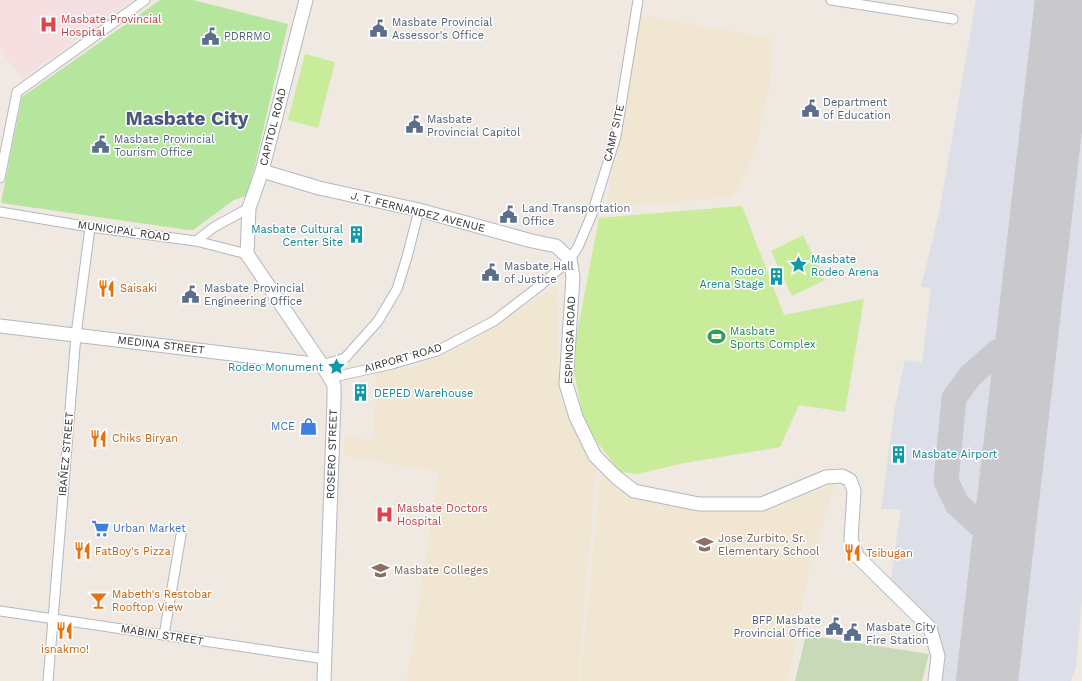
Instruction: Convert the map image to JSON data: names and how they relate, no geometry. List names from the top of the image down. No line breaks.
{"streets":{"street":["CAPITOL ROAD","CAMP SITE","J. T. FERNANDEZ AVENUE","MUNICIPAL ROAD","ESPINOSA ROAD","MEDINA STREET","AIRPORT ROAD","IBAÑEZ STREET","ROSERO STREET","MABINI STREET"]},"crossings":[["CAPITOL ROAD","J. T. FERNANDEZ AVENUE"],["CAPITOL ROAD","MUNICIPAL ROAD"],["CAPITOL ROAD","ROSERO STREET"],["CAMP SITE","J. T. FERNANDEZ AVENUE"],["CAMP SITE","ESPINOSA ROAD"],["CAMP SITE","AIRPORT ROAD"],["J. T. FERNANDEZ AVENUE","ESPINOSA ROAD"],["J. T. FERNANDEZ AVENUE","AIRPORT ROAD"],["MUNICIPAL ROAD","IBAÑEZ STREET"],["MUNICIPAL ROAD","ROSERO STREET"],["ESPINOSA ROAD","AIRPORT ROAD"],["MEDINA STREET","IBAÑEZ STREET"],["MEDINA STREET","ROSERO STREET"],["AIRPORT ROAD","ROSERO STREET"],["IBAÑEZ STREET","MABINI STREET"],["ROSERO STREET","MABINI STREET"]],"districts":["Masbate City"],"places":{"hospital":["Masbate Provincial Hospital","Masbate Doctors Hospital"],"public building":["Masbate Provincial Assessor's Office","PDRRMO","Department of Education","Masbate Provincial Capitol","Masbate Provincial Tourism Office","Land Transportation Office","Masbate Hall of Justice","Masbate Provincial Engineering Office","BFP Masbate Provincial Office","Masbate City Fire Station"],"building":["Masbate Cultural Center Site","Rodeo Arena Stage","DEPED Warehouse","Masbate Airport"],"place":["Masbate Rodeo Arena","Rodeo Monument"],"restaurant":["Saisaki","Chiks Biryan","FatBoy's Pizza","Tsibugan","isnakmo!"],"sports":["Masbate Sports Complex"],"shop":["MCE"],"supermarket":["Urban Market"],"school or university":["Jose Zurbito, Sr. Elementary School","Masbate Colleges"],"bar":["Mabeth's Restobar Rooftop View"]}}
